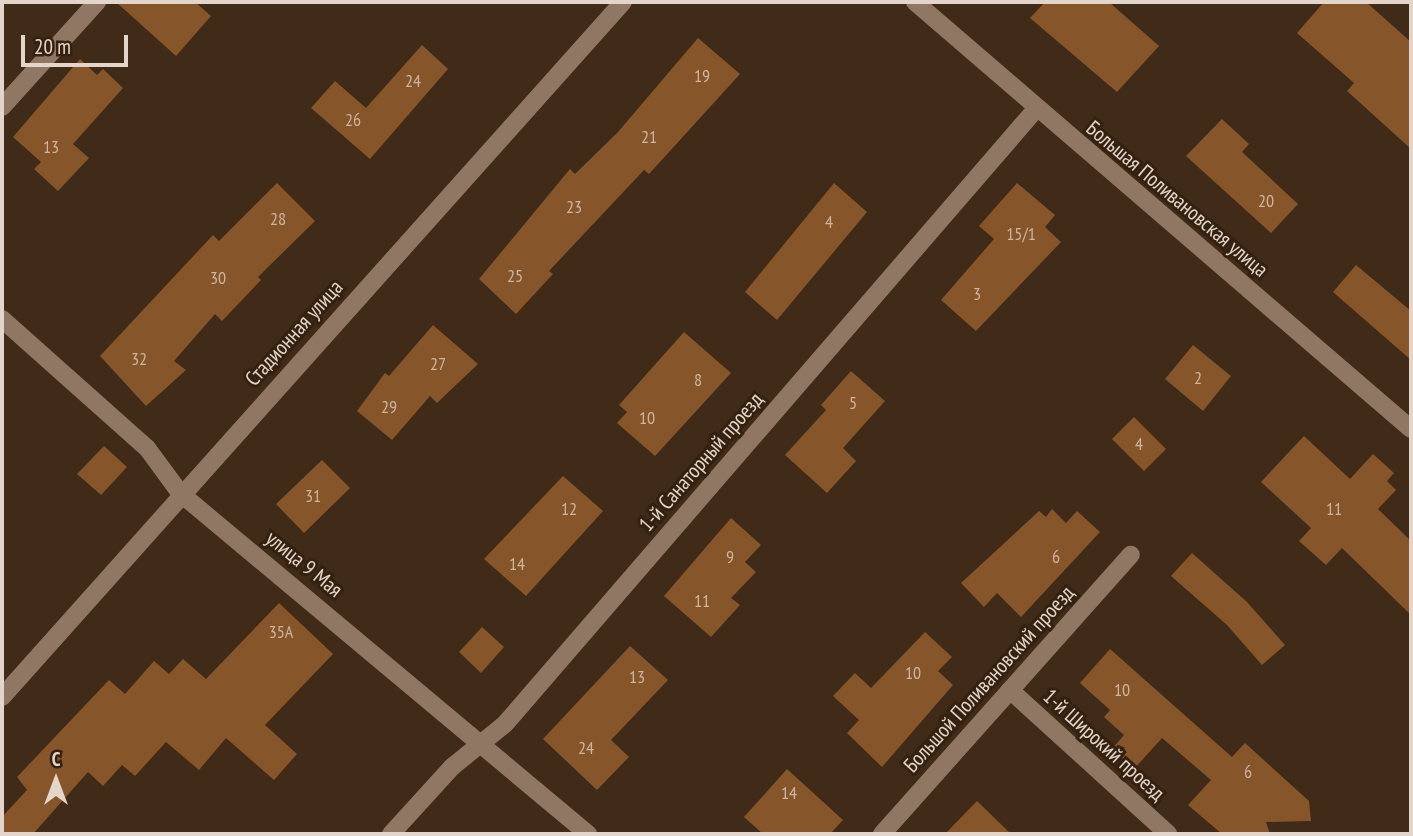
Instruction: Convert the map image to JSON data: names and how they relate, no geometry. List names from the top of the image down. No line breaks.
{"streets":{"street":["Большая Поливановская улица","Стадионная улица","1-й Санаторный проезд","улица 9 Мая","Большой Поливановский проезд","1-й Широкий проезд"]},"crossings":[["Большая Поливановская улица","1-й Санаторный проезд"],["Стадионная улица","улица 9 Мая"],["1-й Санаторный проезд","улица 9 Мая"],["Большой Поливановский проезд","1-й Широкий проезд"]],"house_numbers":["19","24","26","21","13","20","23","28","4","15/1","25","30","3","32","27","2","8","5","29","10","4","31","12","11","9","6","14","11","35А","10","13","10","24","6","14"],"scale_bar":"20 m","north":"top"}
